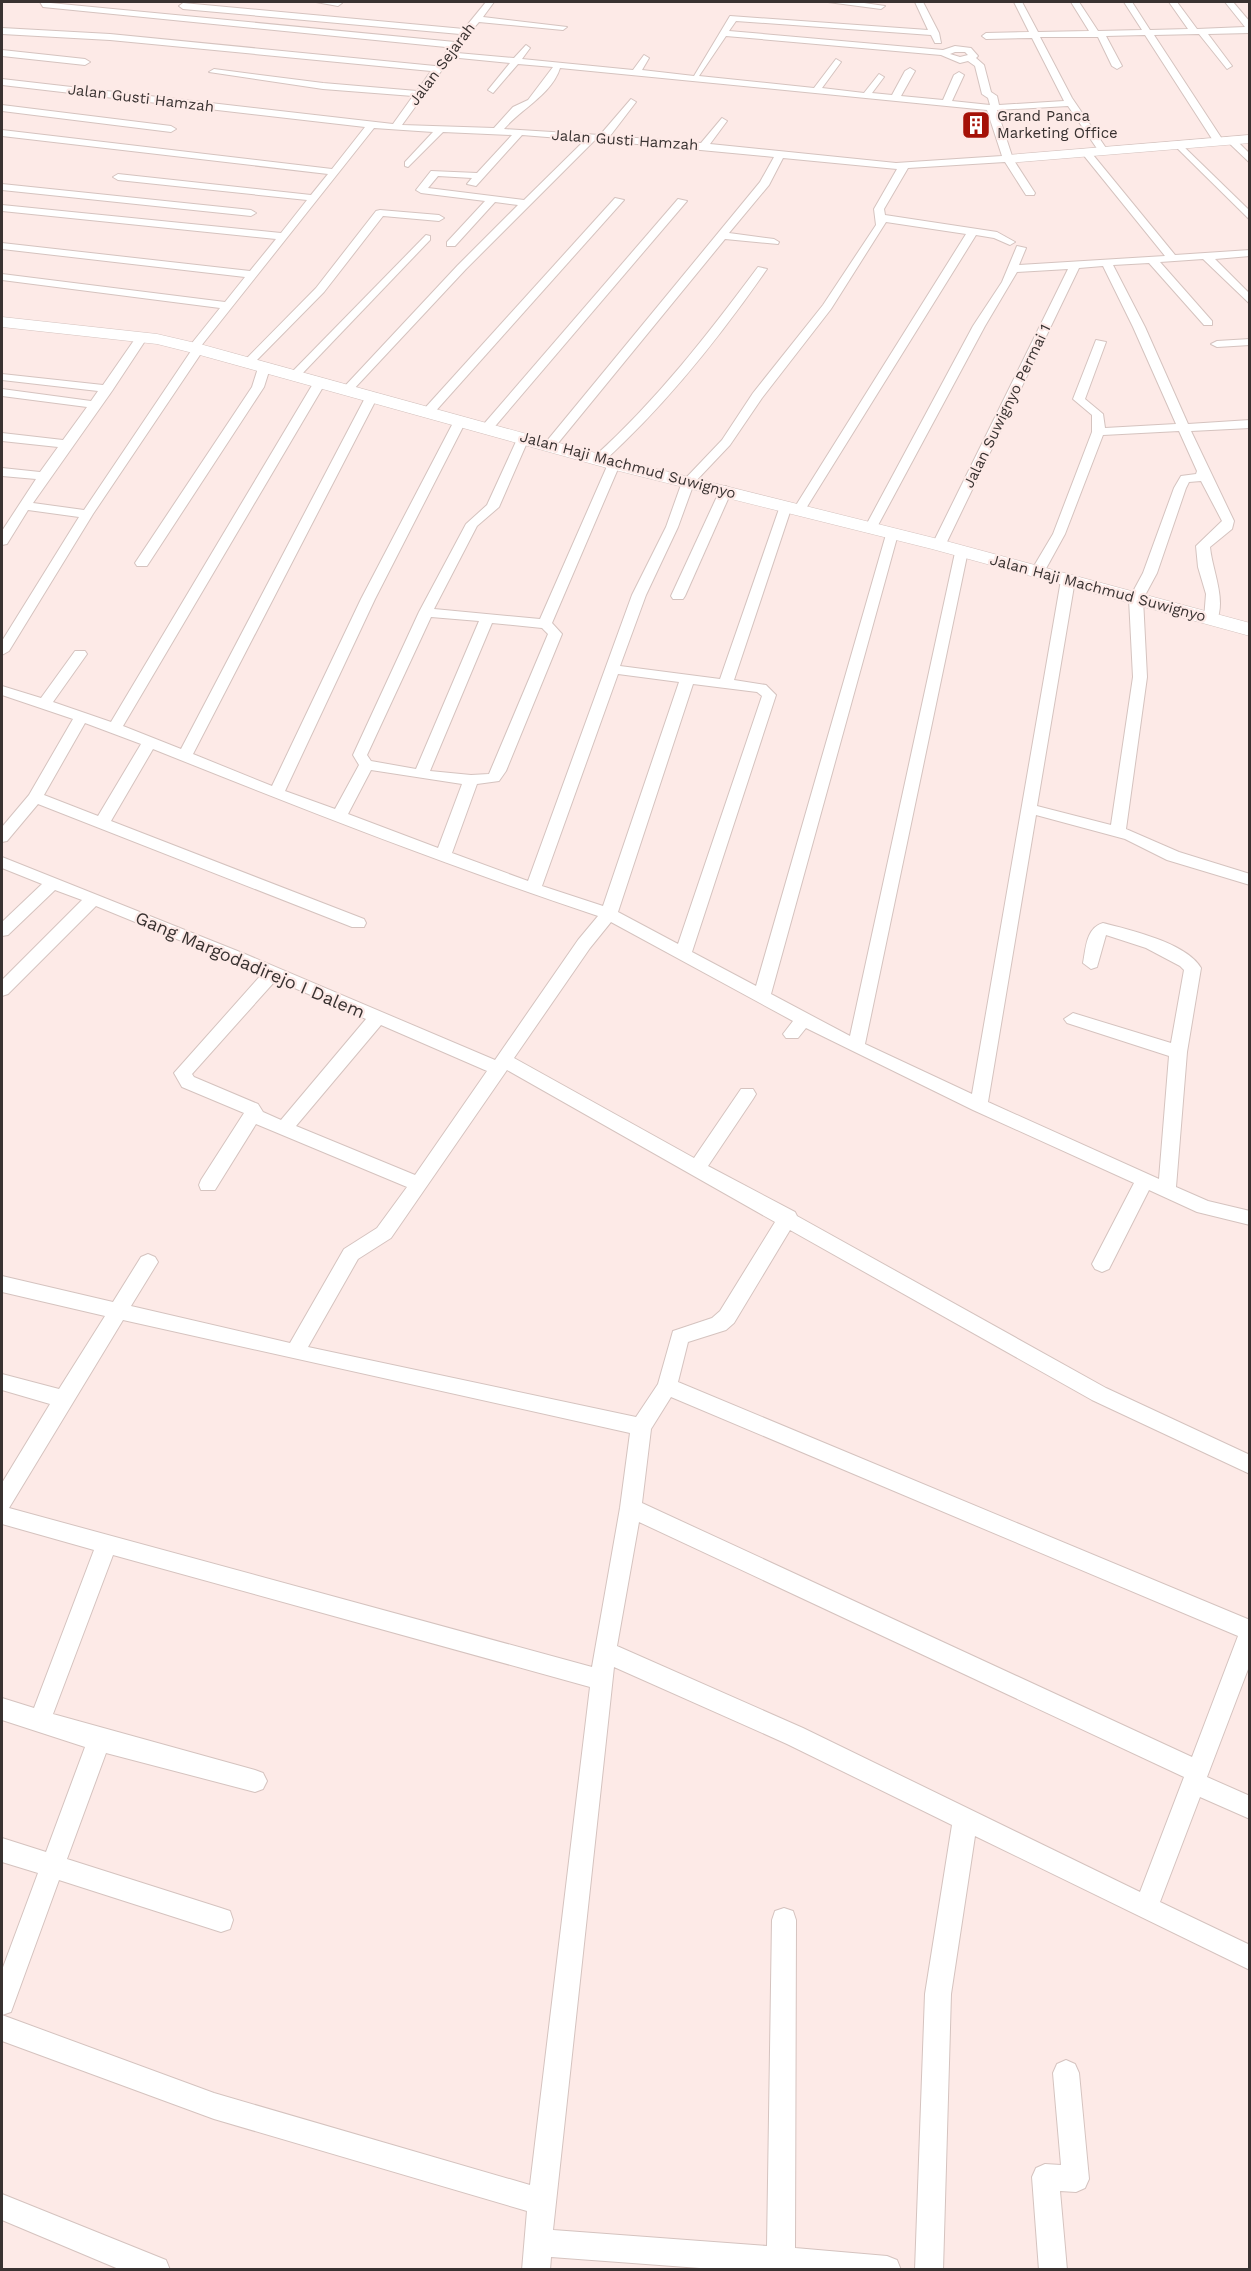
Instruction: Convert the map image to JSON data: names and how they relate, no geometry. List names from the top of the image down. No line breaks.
{"streets":{"street":["Jalan Sejarah","Jalan Gusti Hamzah","Jalan Suwignyo Permai 1","Jalan Haji Machmud Suwignyo","Gang Margodadirejo I Dalem"]},"crossings":[["Jalan Sejarah","Jalan Gusti Hamzah"],["Jalan Suwignyo Permai 1","Jalan Haji Machmud Suwignyo"]],"places":{"building":["Grand Panca Marketing Office"]}}
